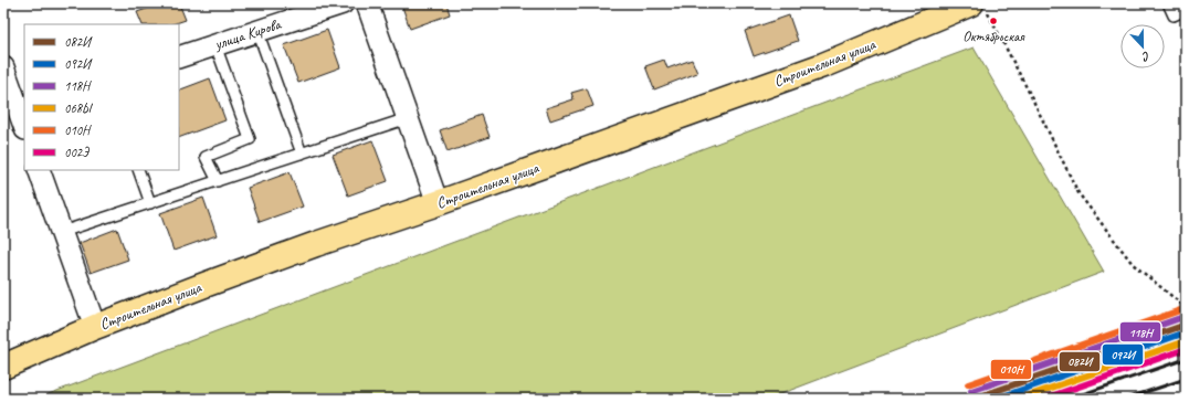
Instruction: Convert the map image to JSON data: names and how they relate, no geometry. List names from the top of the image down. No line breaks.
{"streets":{"main road":["Строительная улица"],"street":["улица Кирова"]},"places":["Октябрьская"],"lines":["transit line 010Н","transit line 118Н","transit line 082И","transit line 092И","transit line 068Ы","transit line 002Э"],"legend":["082И","092И","118Н","068Ы","010Н","002Э"],"north":"bottom"}
